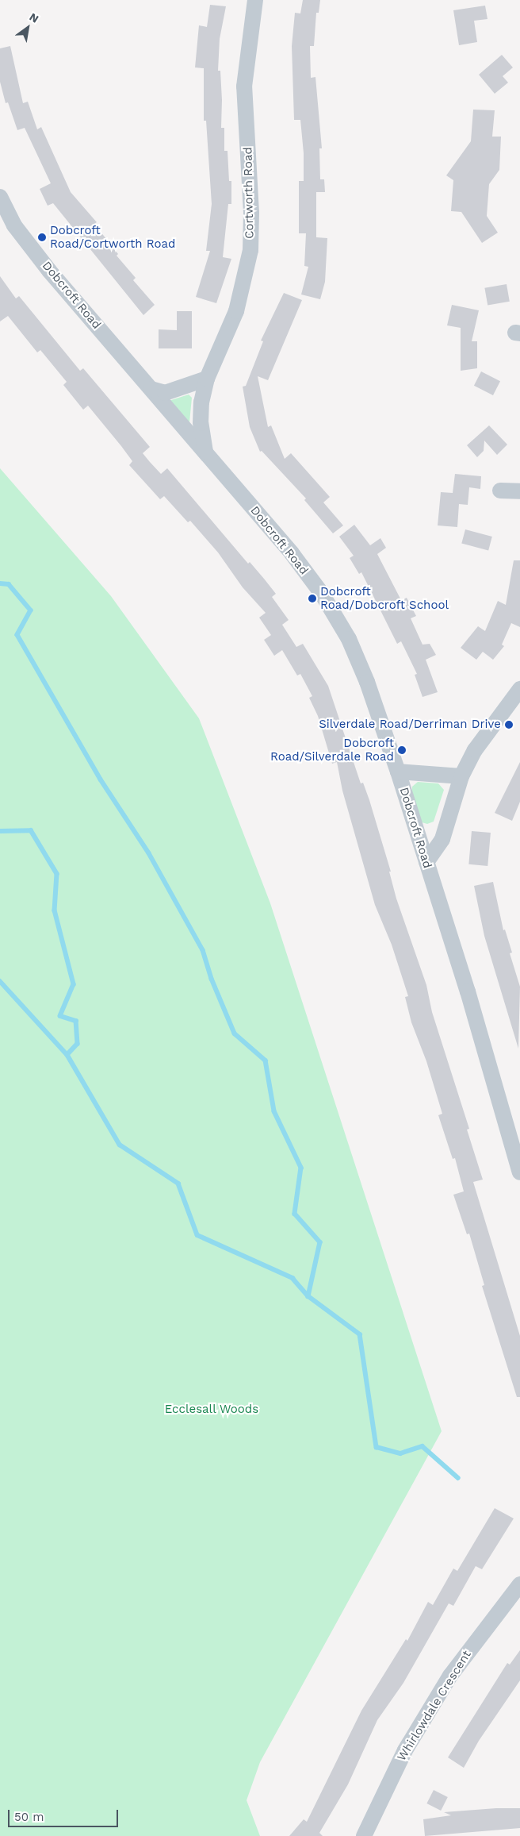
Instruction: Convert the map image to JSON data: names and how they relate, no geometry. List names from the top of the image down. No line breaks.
{"streets":{"street":["Cortworth Road","Dobcroft Road","Whirlowdale Crescent"]},"crossings":[["Cortworth Road","Dobcroft Road"]],"parks":["Ecclesall Woods"],"places":["Dobcroft Road/Cortworth Road","Dobcroft Road/Dobcroft School","Silverdale Road/Derriman Drive","Dobcroft Road/Silverdale Road"],"scale_bar":"50 m","north":"top right"}
